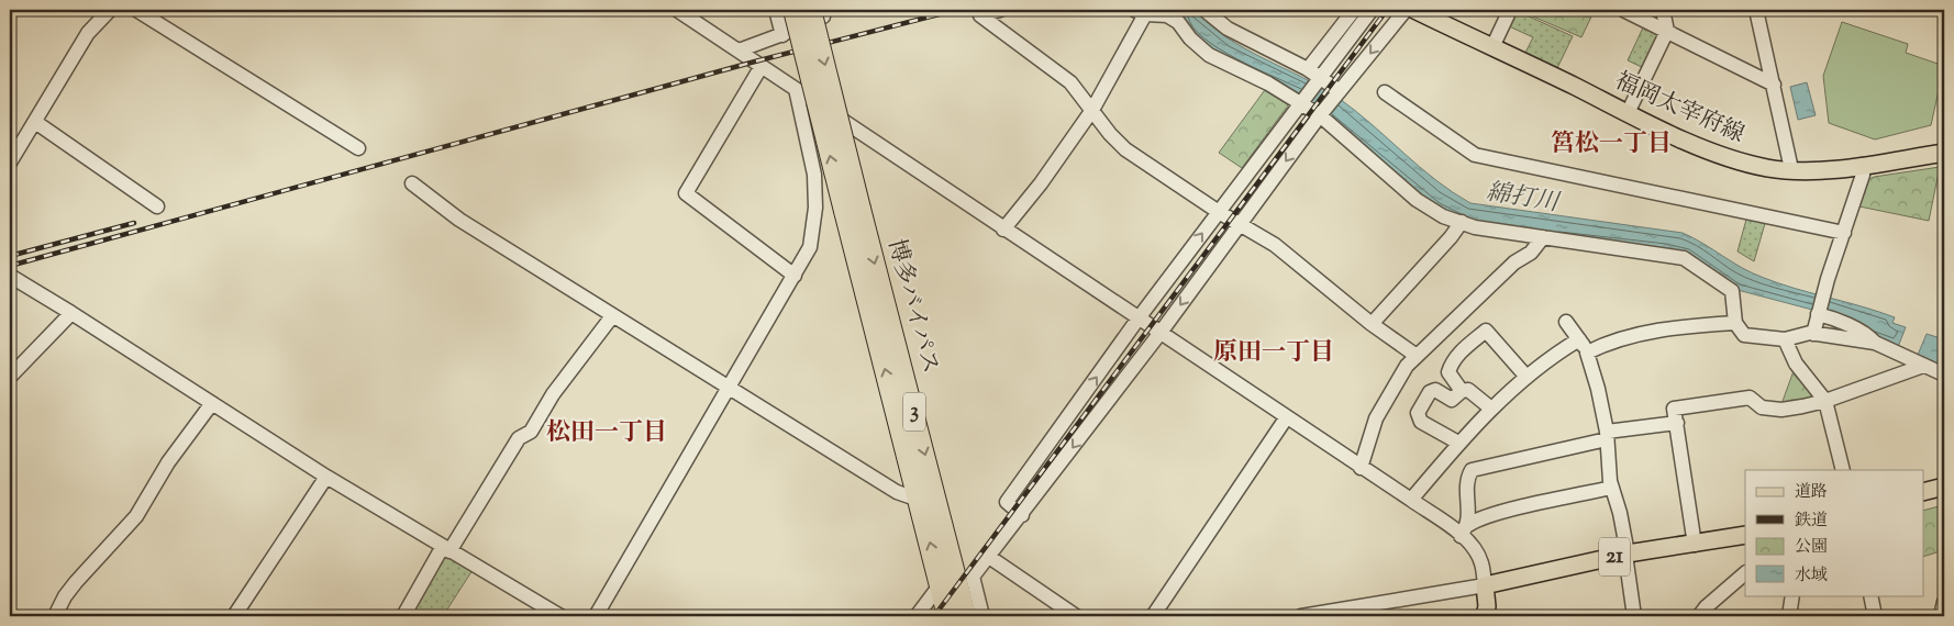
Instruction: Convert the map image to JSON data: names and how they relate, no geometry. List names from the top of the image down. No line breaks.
{"streets":{"highway":["博多バイパス","3"],"main road":["福岡太宰府線","21"]},"districts":["筥松一丁目","原田一丁目","松田一丁目"],"water":["綿打川"],"legend":["道路","鉄道","公園","水域"]}
